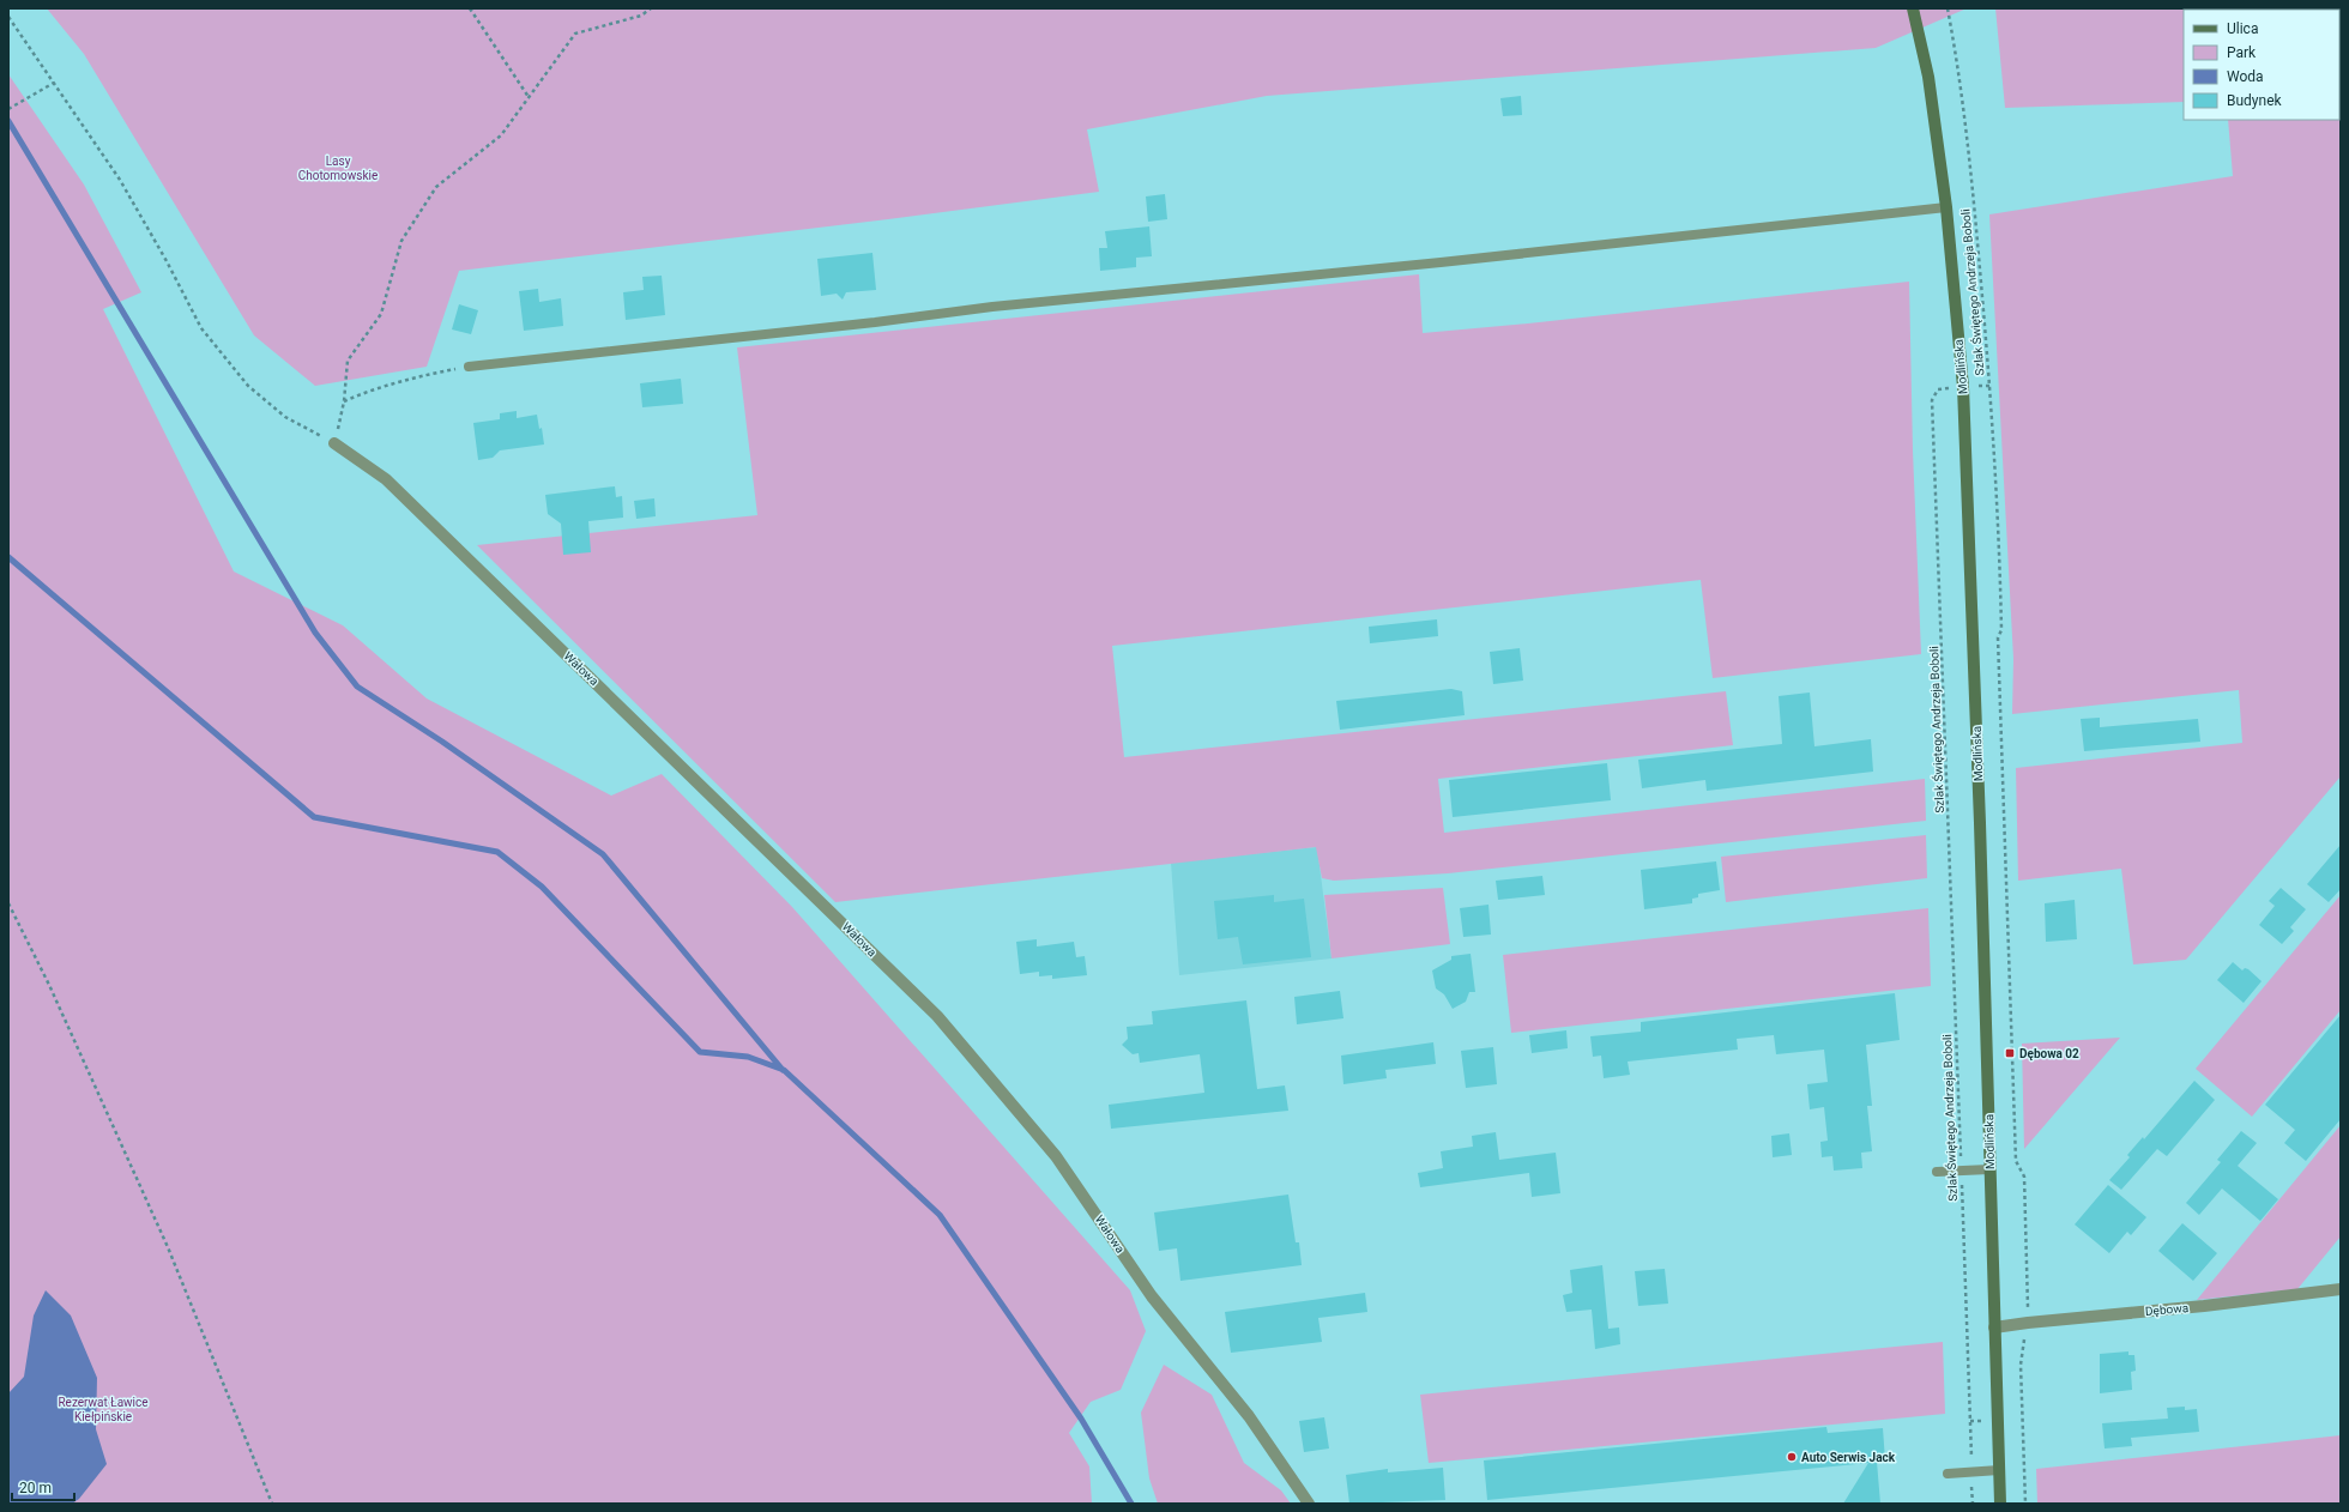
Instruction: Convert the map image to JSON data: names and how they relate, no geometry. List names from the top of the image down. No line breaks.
{"streets":{"main road":["Modlińska"],"street":["Wałowa","Dębowa"],"path":["Szlak Świętego Andrzeja Boboli"]},"crossings":[["Szlak Świętego Andrzeja Boboli","Modlińska"],["Modlińska","Dębowa"]],"parks":["Lasy Chotomowskie","Rezerwat Ławice Kiełpińskie"],"places":{"transit":["Dębowa 02"],"other":["Auto Serwis Jack"]},"legend":["Ulica","Park","Woda","Budynek"],"scale_bar":"20 m"}
